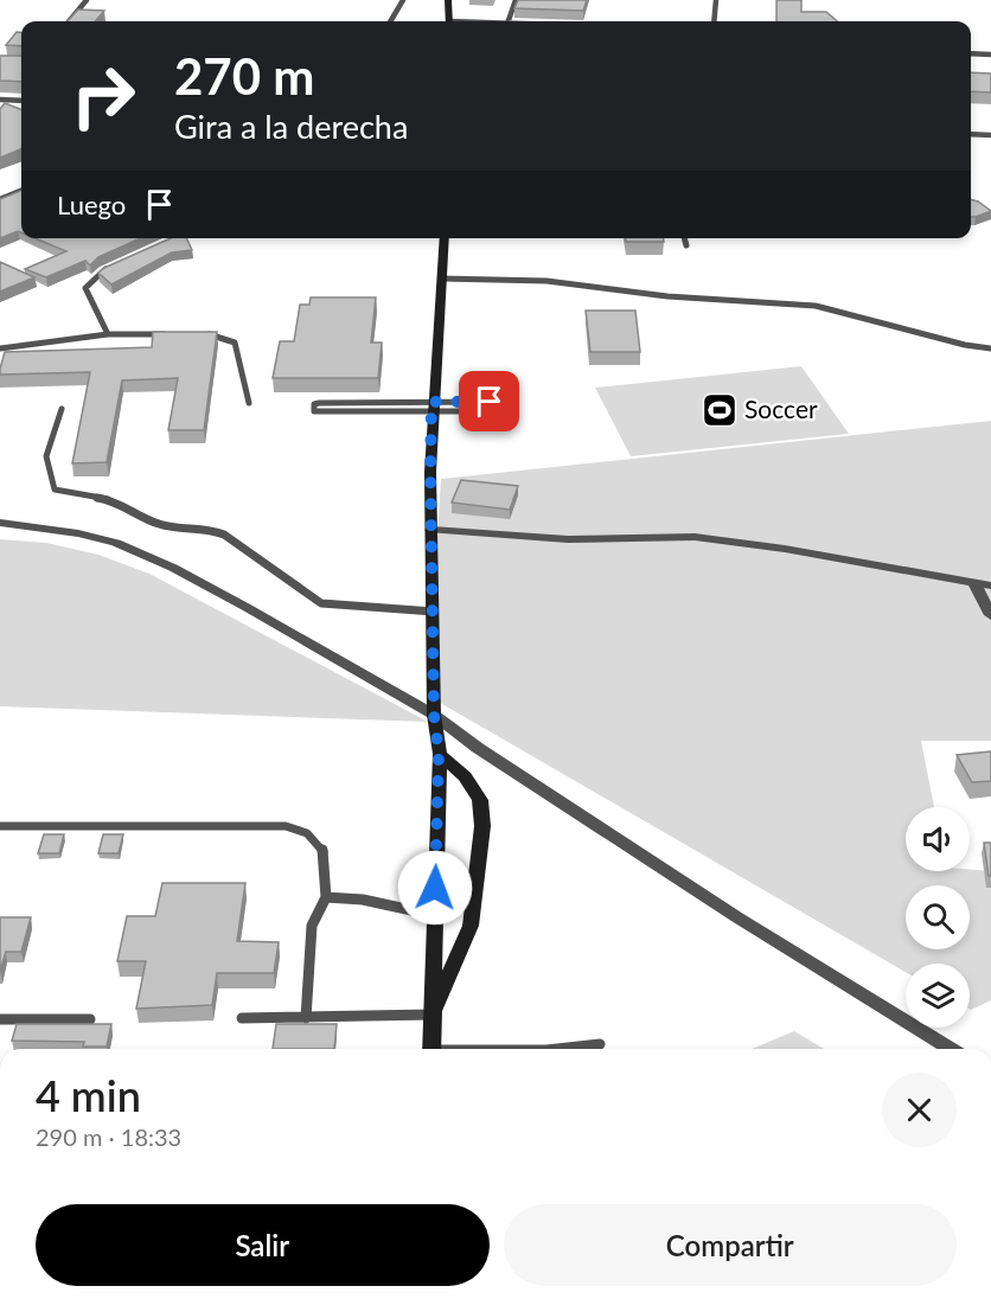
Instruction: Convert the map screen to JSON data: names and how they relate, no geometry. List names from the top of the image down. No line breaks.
{"places":{"sports":["Soccer"]},"page":{"turn":["270 m","Gira a la derecha"],"then":"Luego","heading":["4 min","290 m · 18:33"],"buttons":["Salir","Compartir"]}}
